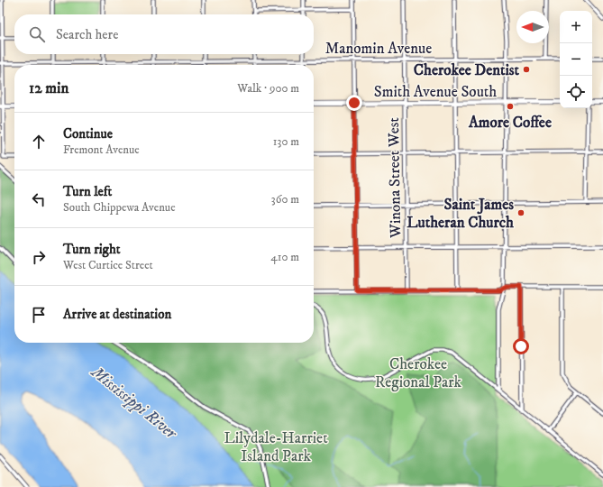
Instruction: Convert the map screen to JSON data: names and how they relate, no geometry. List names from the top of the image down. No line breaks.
{"streets":{"main road":["Smith Avenue South"],"street":["Manomin Avenue","Winona Street West"]},"crossings":[["Manomin Avenue","Winona Street West"],["Smith Avenue South","Winona Street West"]],"water":["Mississippi River"],"parks":["Cherokee Regional Park","Lilydale-Harriet Island Park"],"places":["Cherokee Dentist","Amore Coffee","Saint James Lutheran Church"],"north":"left","page":{"map_buttons":["+","−"],"search":"Search here","heading":["12 min","Walk · 900 m"],"list":[["Continue","Fremont Avenue","130 m"],["Turn left","South Chippewa Avenue","360 m"],["Turn right","West Curtice Street","410 m"],"Arrive at destination"]}}
